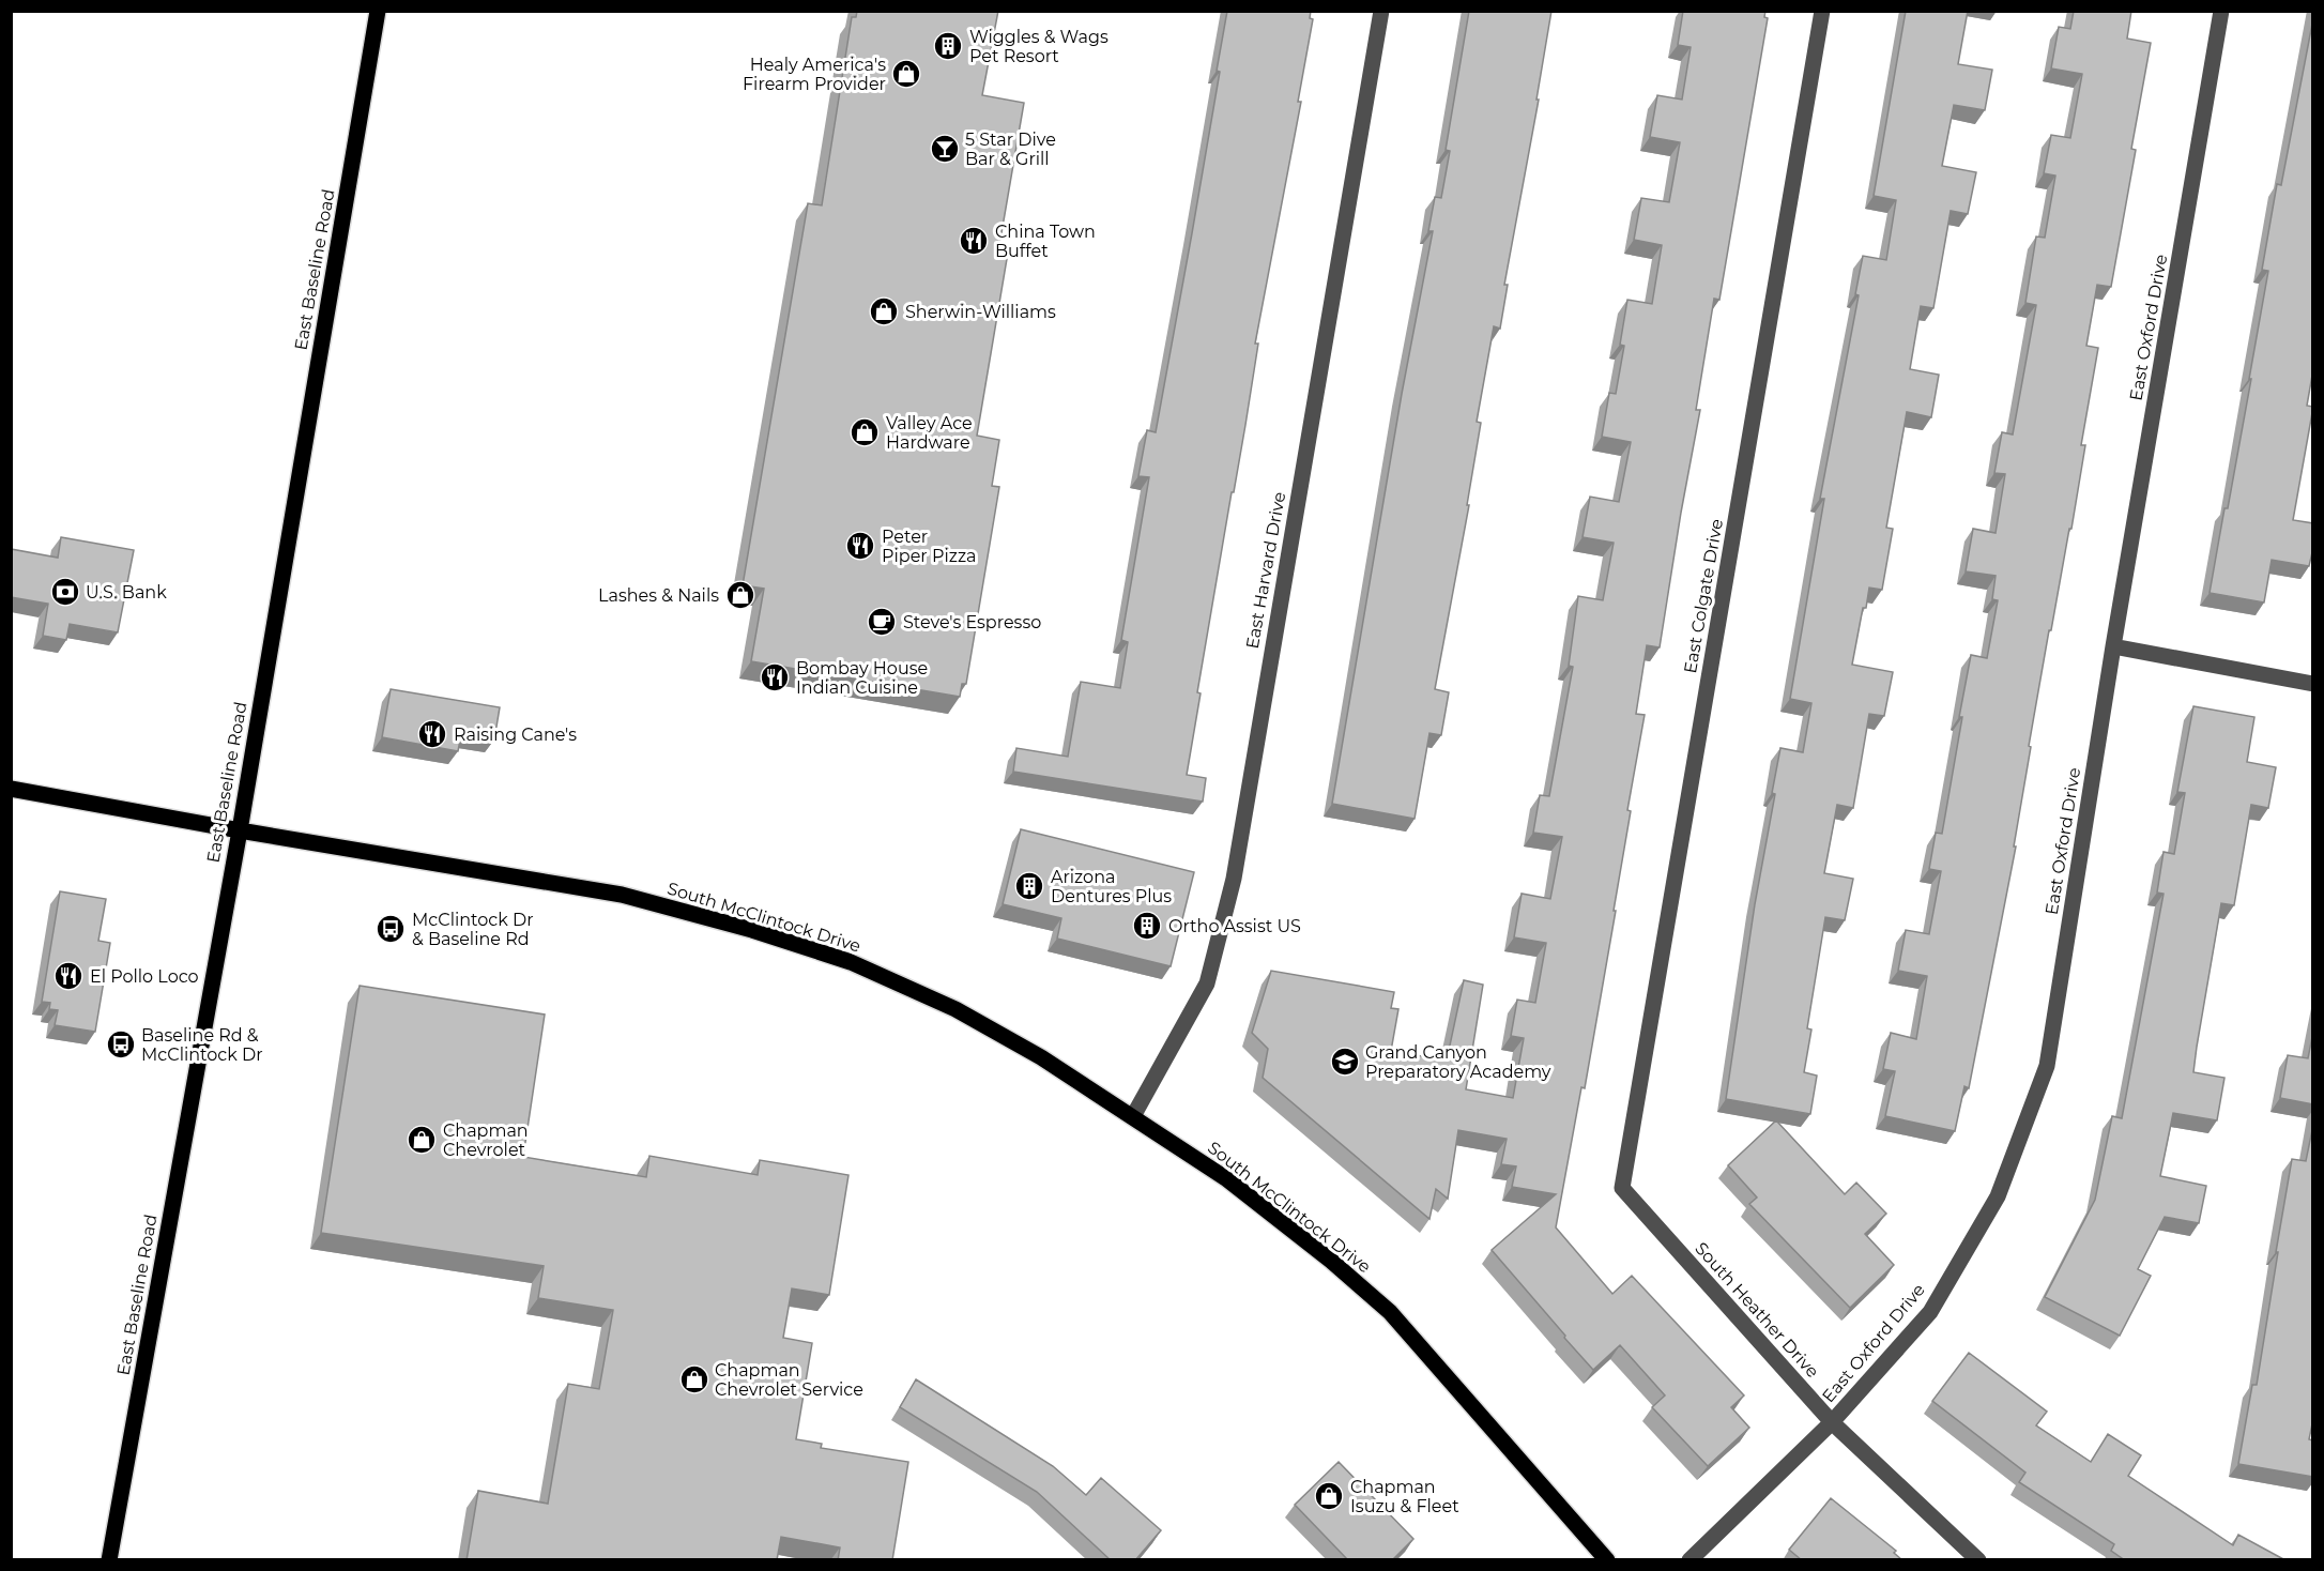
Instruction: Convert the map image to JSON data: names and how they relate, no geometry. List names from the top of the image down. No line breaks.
{"streets":{"main road":["East Baseline Road","South McClintock Drive"],"street":["East Oxford Drive","East Harvard Drive","East Colgate Drive","South Heather Drive"]},"crossings":[["East Baseline Road","South McClintock Drive"],["East Oxford Drive","South Heather Drive"],["East Harvard Drive","South McClintock Drive"],["East Colgate Drive","South Heather Drive"]],"places":{"building":["Wiggles & Wags Pet Resort","Arizona Dentures Plus","Ortho Assist US"],"shop":["Healy America's Firearm Provider","Sherwin-Williams","Valley Ace Hardware","Lashes & Nails","Chapman Chevrolet","Chapman Chevrolet Service","Chapman Isuzu & Fleet"],"bar":["5 Star Dive Bar & Grill"],"restaurant":["China Town Buffet","Peter Piper Pizza","Bombay House Indian Cuisine","Raising Cane's","El Pollo Loco"],"bank":["U.S. Bank"],"cafe":["Steve's Espresso"],"bus stop":["McClintock Dr & Baseline Rd","Baseline Rd & McClintock Dr"],"school or university":["Grand Canyon Preparatory Academy"]}}
